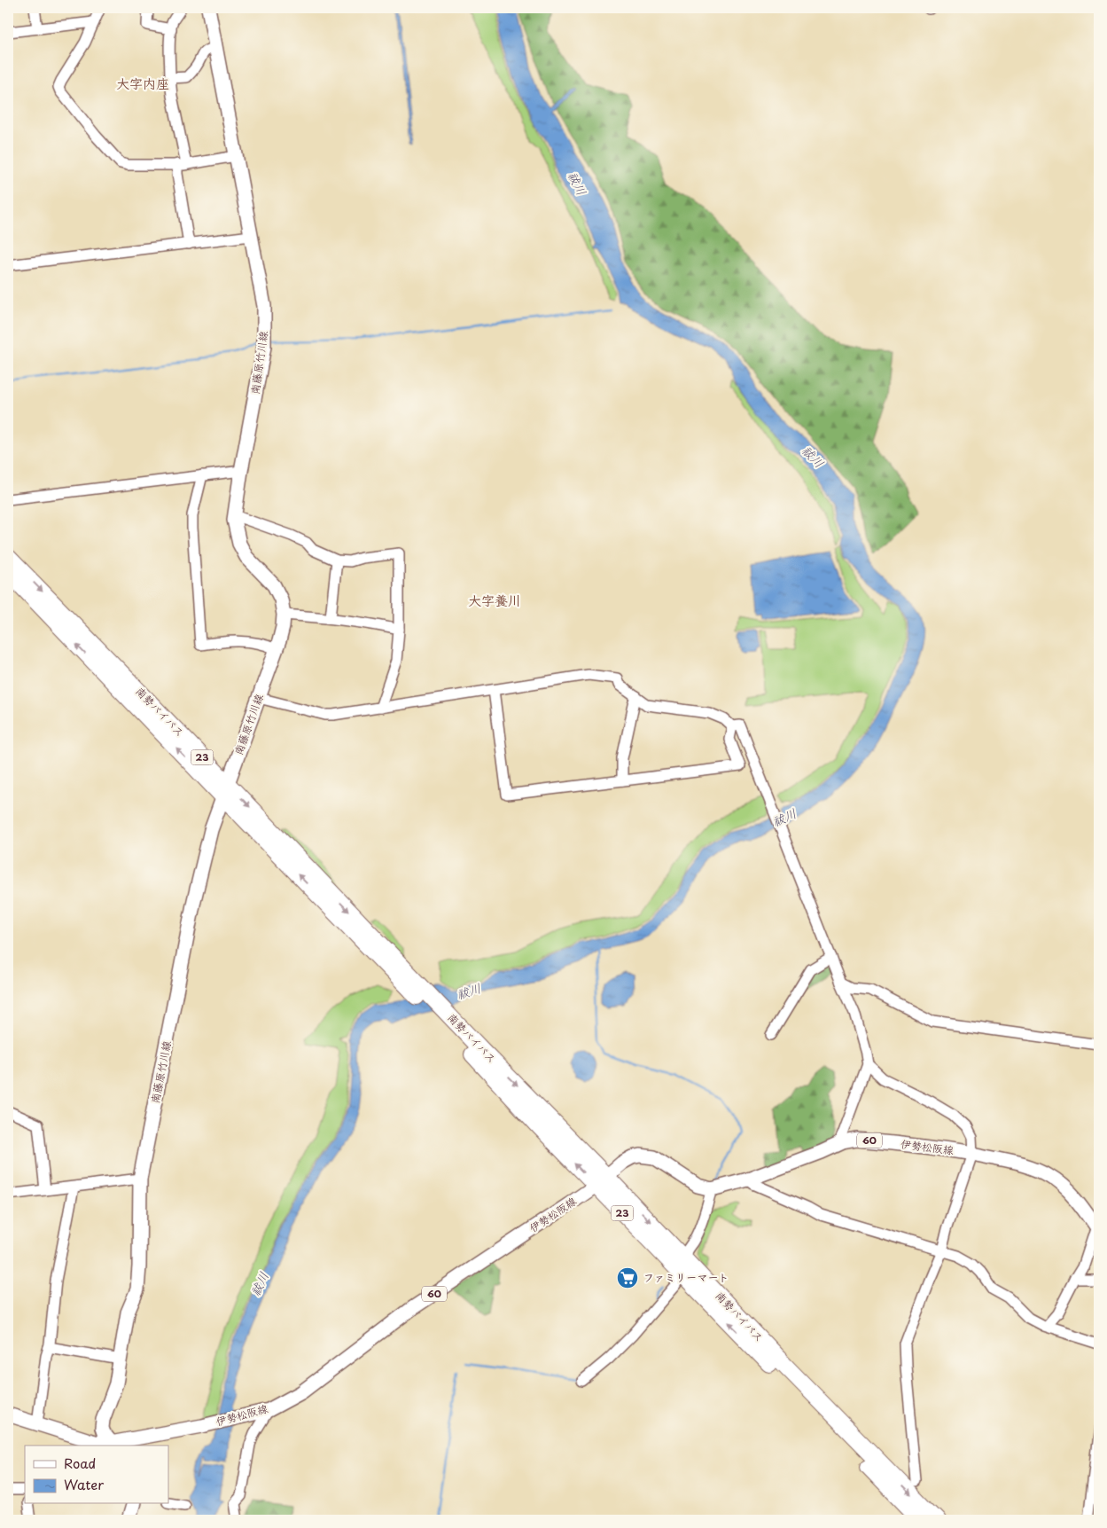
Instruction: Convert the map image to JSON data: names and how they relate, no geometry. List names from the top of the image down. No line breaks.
{"streets":{"highway":["南勢バイパス","23"],"main road":["南藤原竹川線","60","伊勢松阪線"]},"crossings":[["南藤原竹川線","南勢バイパス"],["南藤原竹川線","伊勢松阪線"],["南勢バイパス","伊勢松阪線"]],"districts":["大字内座","大字養川"],"water":["祓川"],"places":{"supermarket":["ファミリーマート"]},"legend":["Road","Water"]}
